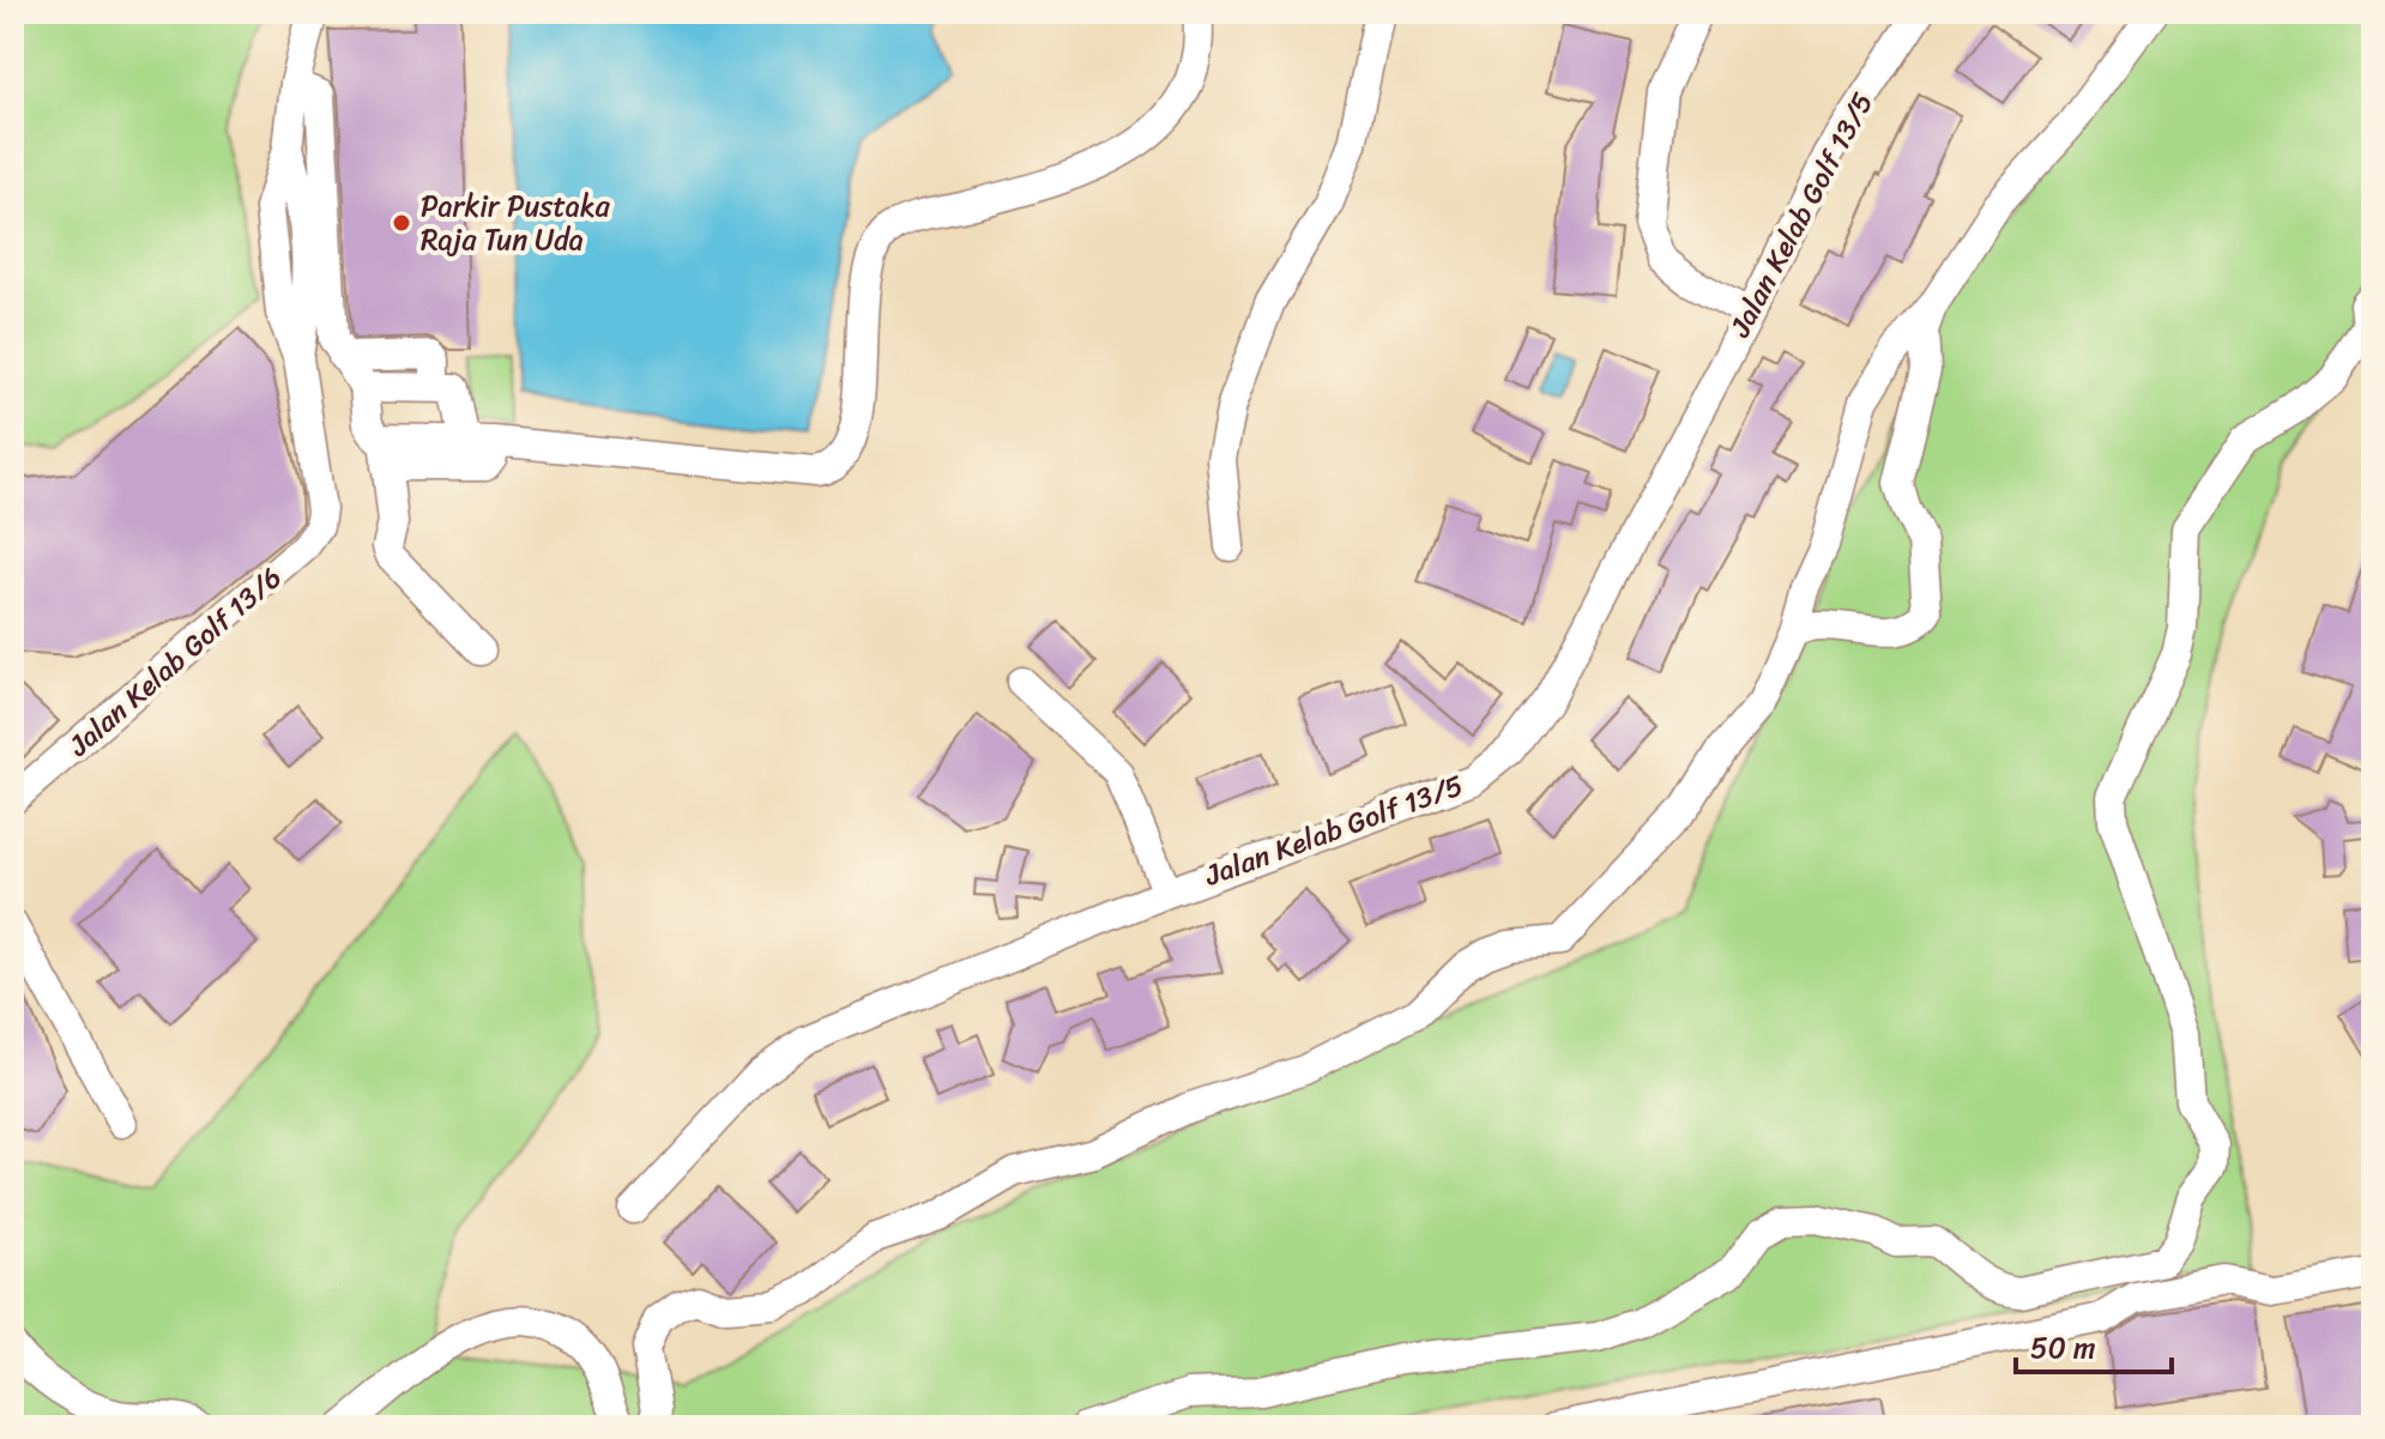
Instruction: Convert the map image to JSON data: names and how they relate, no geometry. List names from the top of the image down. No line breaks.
{"streets":{"street":["Jalan Kelab Golf 13/5","Jalan Kelab Golf 13/6"]},"places":["Parkir Pustaka Raja Tun Uda"],"scale_bar":"50 m"}
